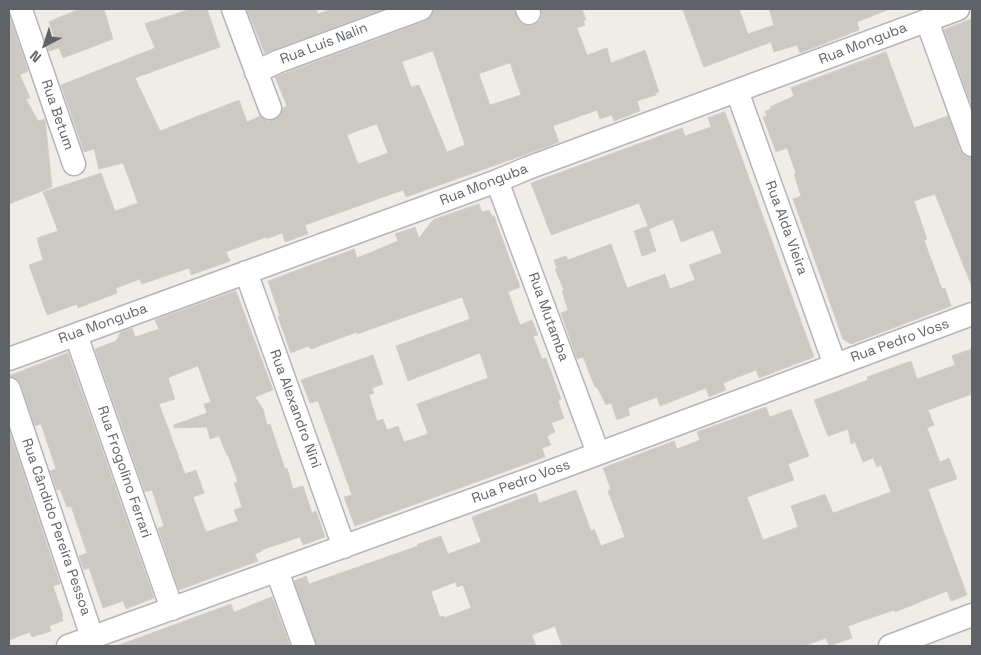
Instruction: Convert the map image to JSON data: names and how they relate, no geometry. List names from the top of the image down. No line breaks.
{"streets":{"street":["Rua Luís Nalin","Rua Monguba","Rua Betum","Rua Alda Vieira","Rua Mutamba","Rua Pedro Voss","Rua Alexandro Nini","Rua Frogolino Ferrari","Rua Cândido Pereira Pessoa"]},"crossings":[["Rua Monguba","Rua Alda Vieira"],["Rua Monguba","Rua Mutamba"],["Rua Monguba","Rua Alexandro Nini"],["Rua Monguba","Rua Frogolino Ferrari"],["Rua Alda Vieira","Rua Pedro Voss"],["Rua Mutamba","Rua Pedro Voss"],["Rua Pedro Voss","Rua Alexandro Nini"],["Rua Pedro Voss","Rua Frogolino Ferrari"],["Rua Pedro Voss","Rua Cândido Pereira Pessoa"]],"north":"bottom left"}
